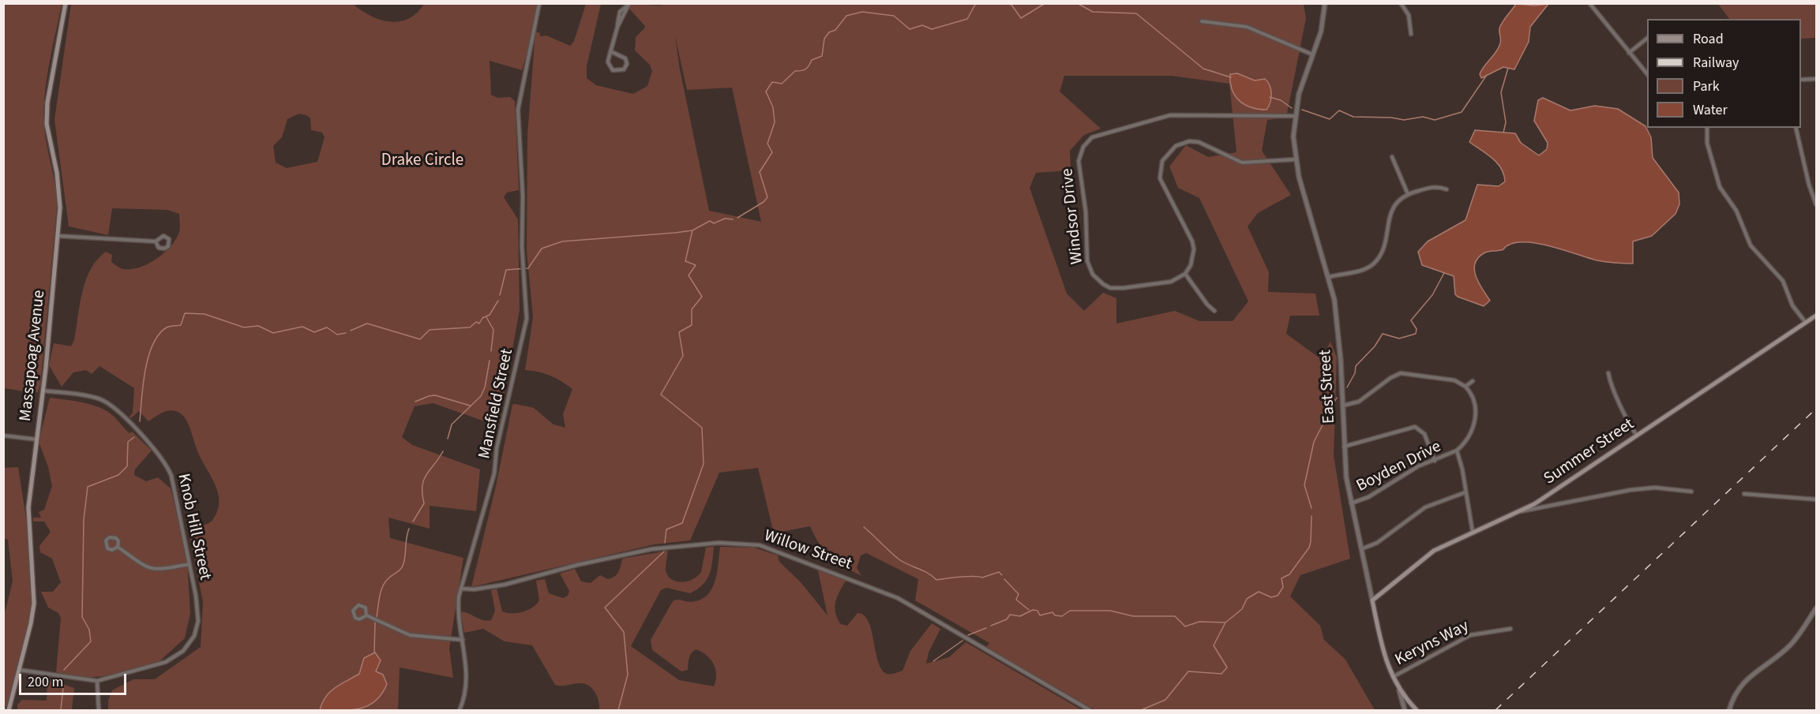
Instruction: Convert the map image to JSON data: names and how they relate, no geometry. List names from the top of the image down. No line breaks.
{"streets":{"main road":["Massapoag Avenue","East Street","Summer Street"],"street":["Windsor Drive","Mansfield Street","Boyden Drive","Knob Hill Street","Willow Street","Keryns Way"]},"crossings":[["Windsor Drive","East Street"],["Massapoag Avenue","Knob Hill Street"],["East Street","Summer Street"],["East Street","Boyden Drive"],["East Street","Keryns Way"],["Mansfield Street","Willow Street"]],"parks":["Drake Circle"],"legend":["Road","Railway","Park","Water"],"scale_bar":"200 m"}
